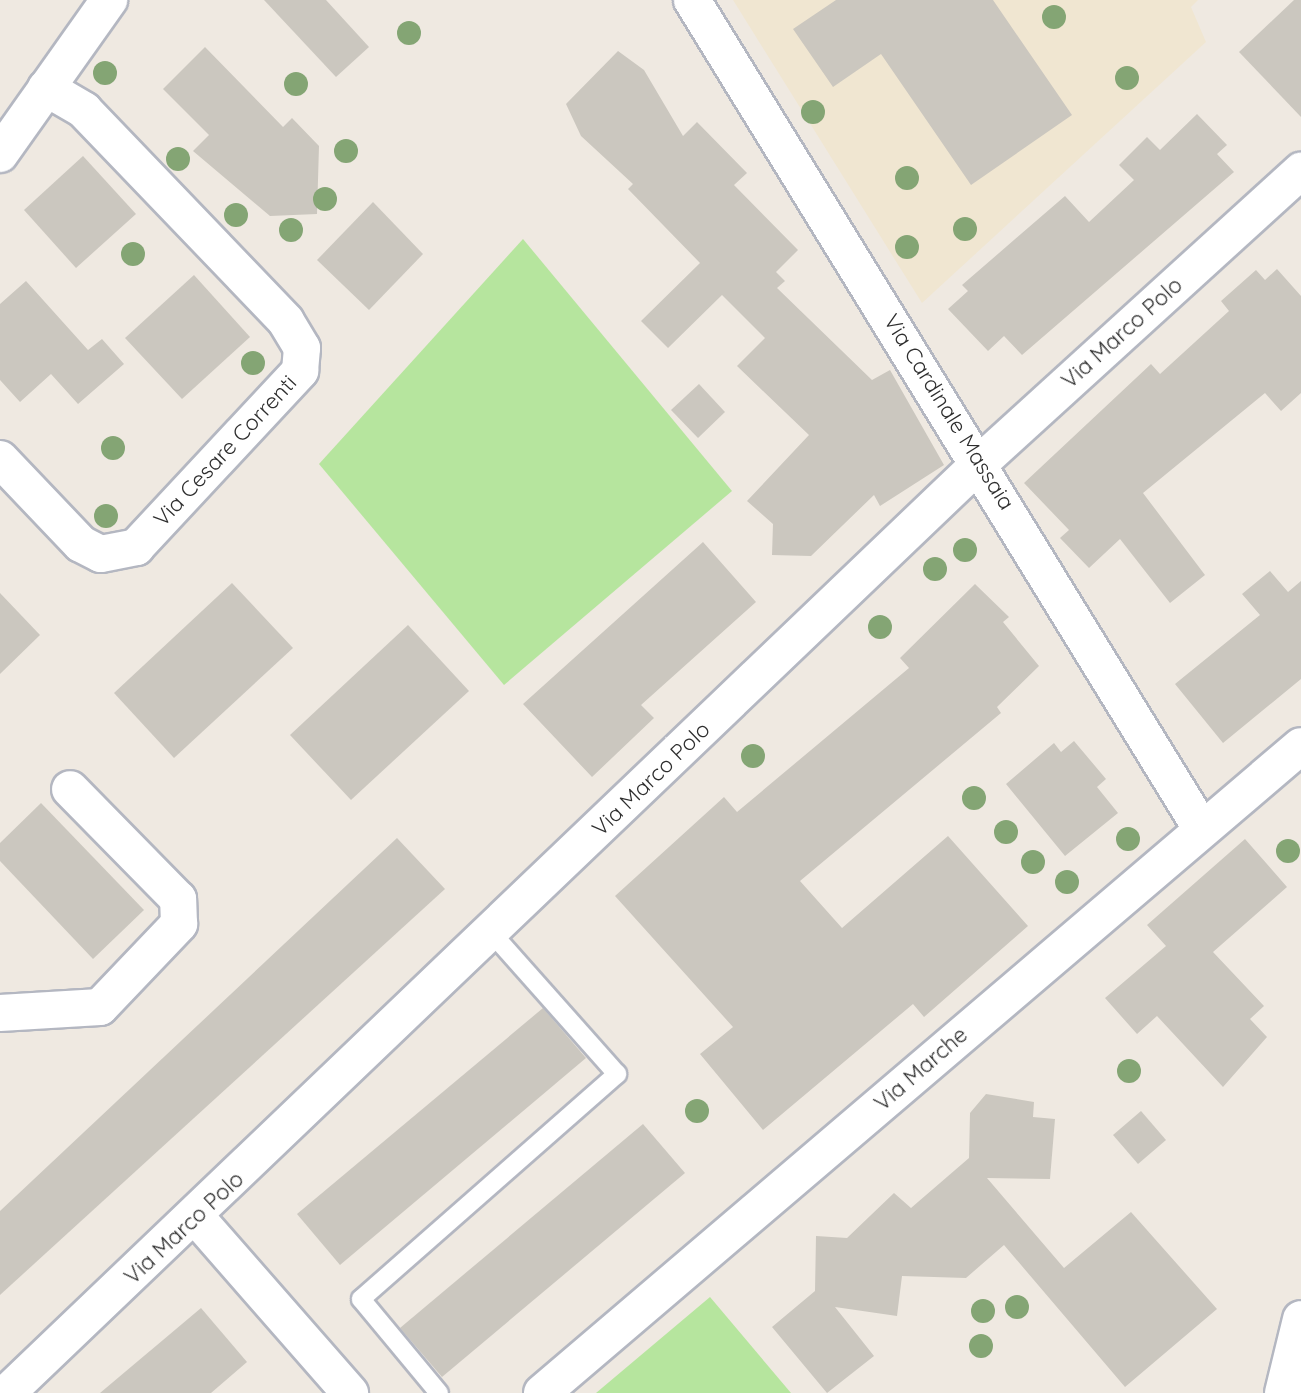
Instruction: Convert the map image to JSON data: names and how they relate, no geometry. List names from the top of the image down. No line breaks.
{"streets":{"street":["Via Marco Polo","Via Cardinale Massaia","Via Cesare Correnti","Via Marche"]},"crossings":[["Via Marco Polo","Via Cardinale Massaia"],["Via Cardinale Massaia","Via Marche"]]}
